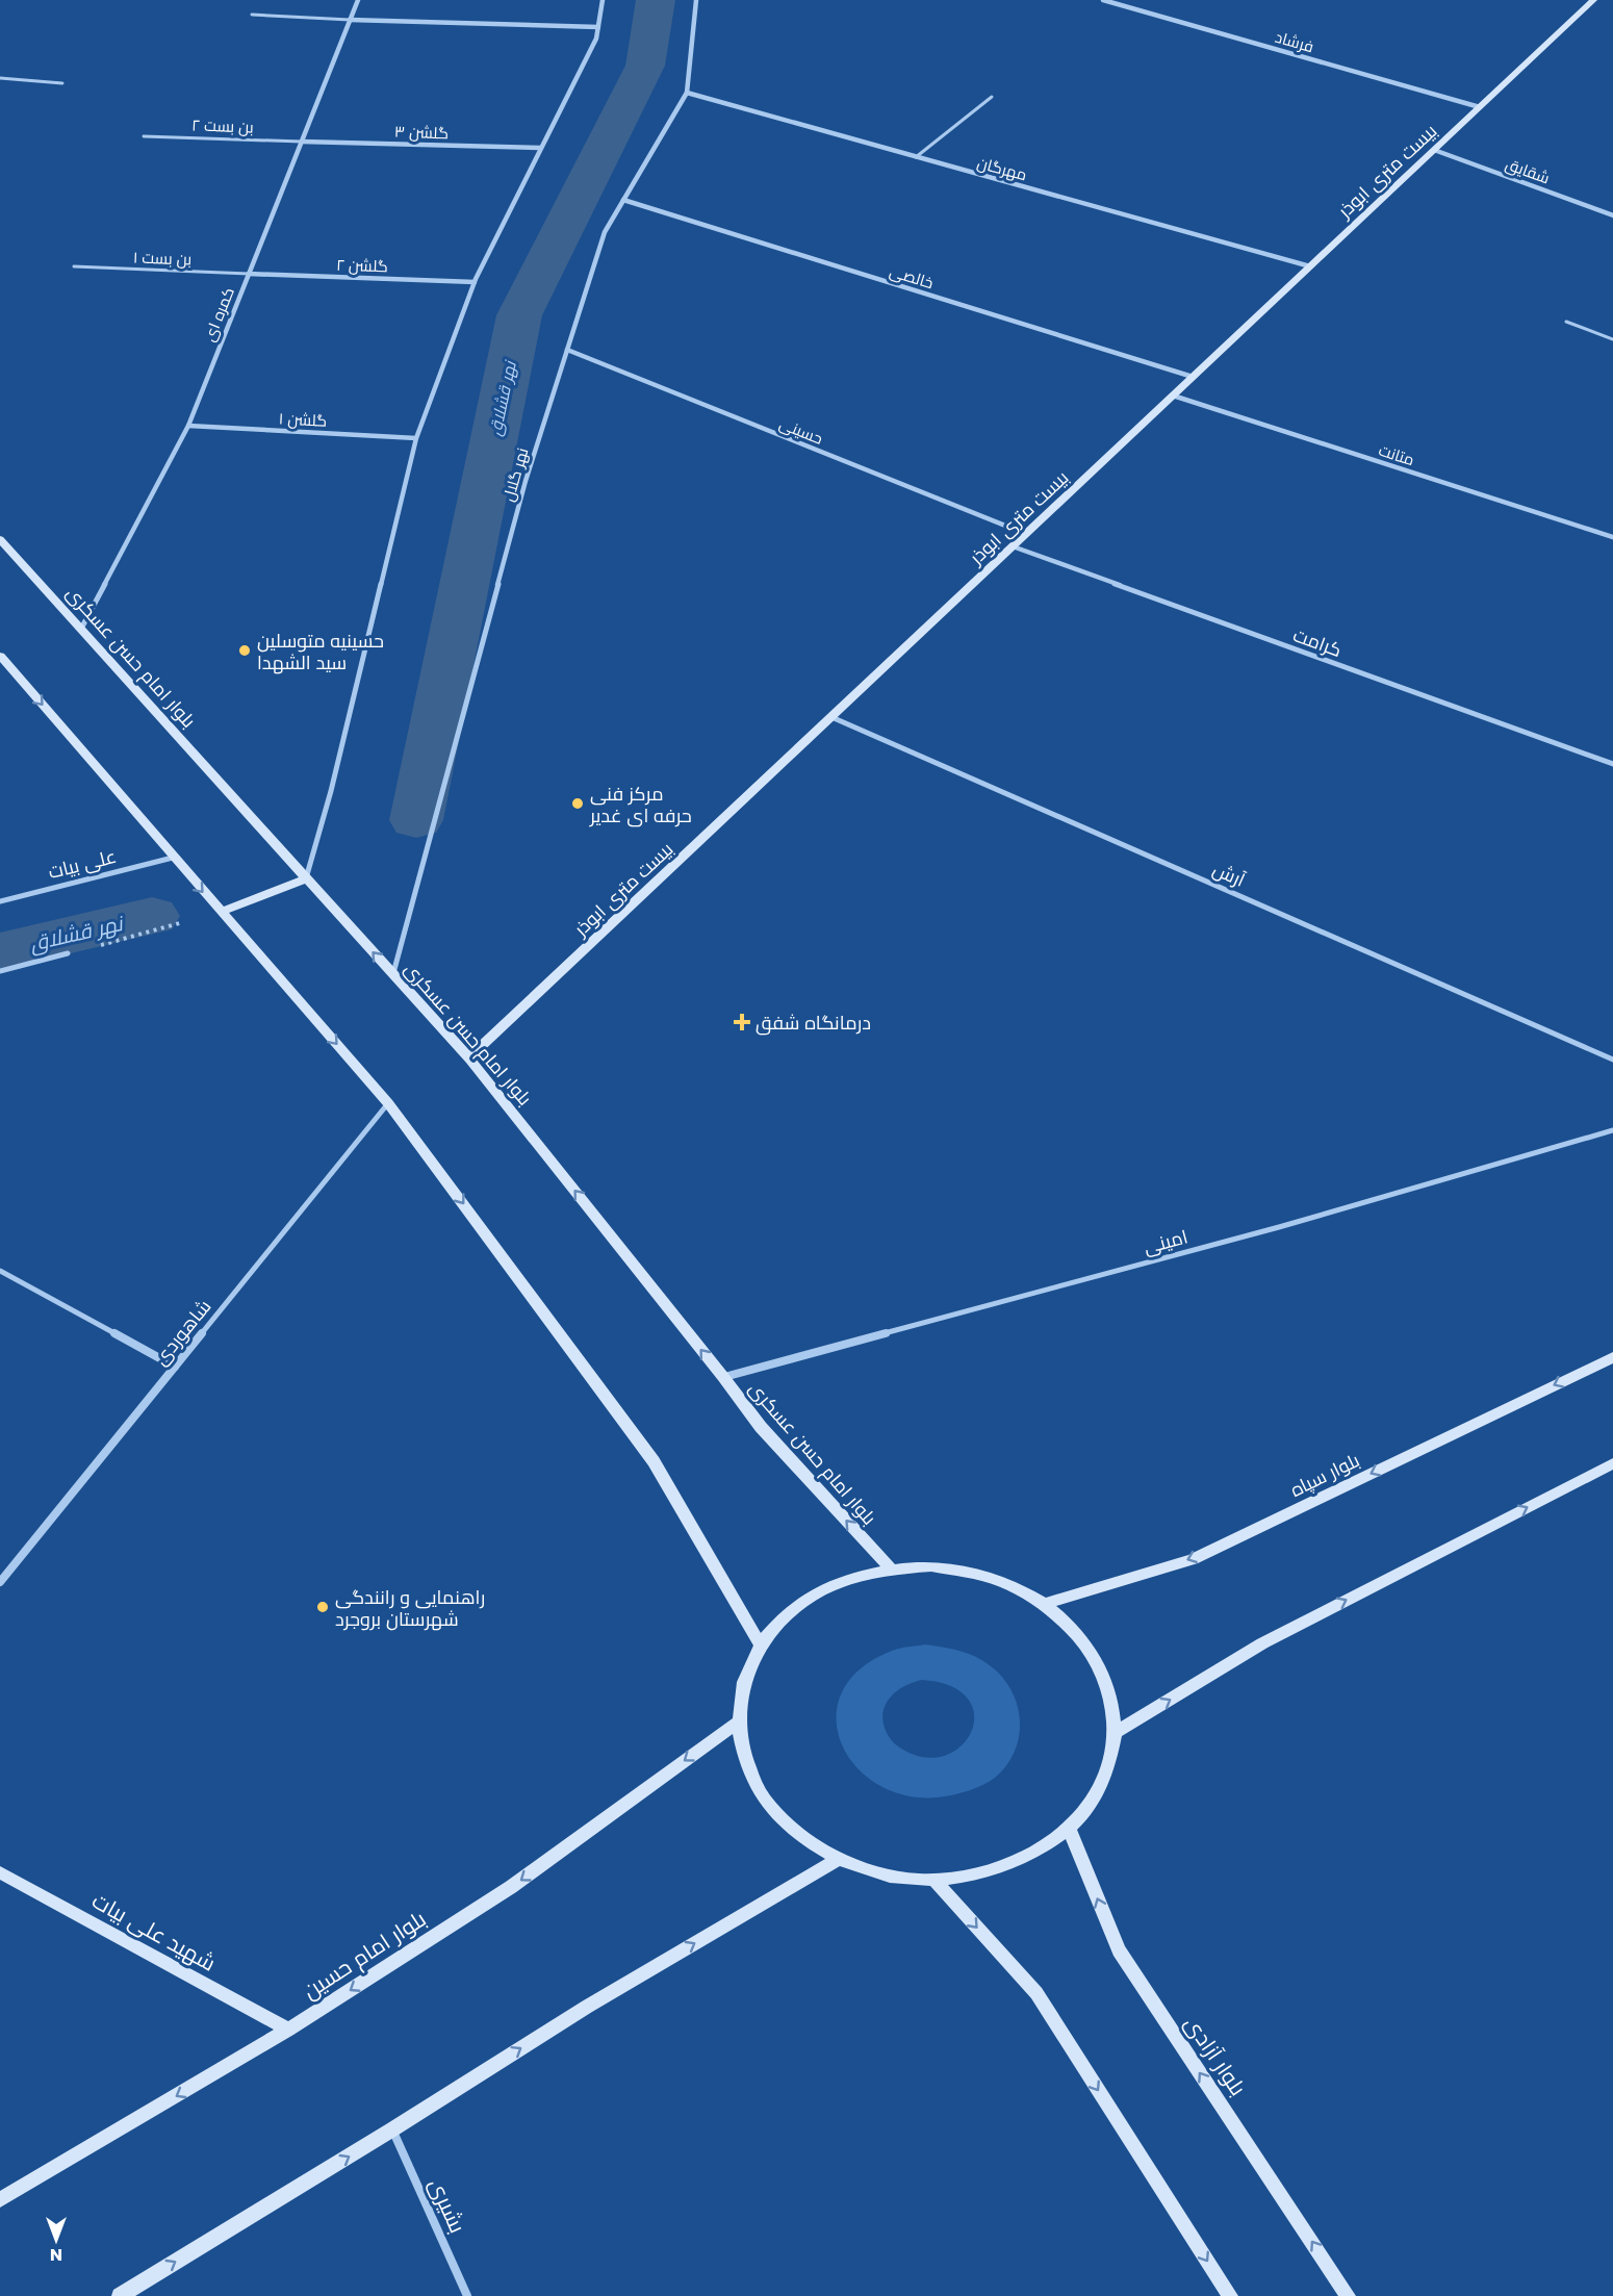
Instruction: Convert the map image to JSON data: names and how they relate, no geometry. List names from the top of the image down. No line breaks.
{"streets":{"main road":["بیست متری ابوذر","بلوار امام حسن عسکری","بلوار سپاه","شهید علی بیات","بلوار امام حسین","بلوار آزادی"],"street":["فرشاد","گلشن ۳","مهرگان","شقایق","گلشن ۲","خالصی","کمره ای","گلشن ۱","حسینی","متانت","نهر گلال","کرامت","علی بیات","آرش","امینی","شاهوردی","بشیری"],"lane":["بن بست ۲","بن بست ۱"]},"crossings":[["فرشاد","بیست متری ابوذر"],["بن بست ۲","گلشن ۳"],["بن بست ۲","کمره ای"],["گلشن ۳","کمره ای"],["مهرگان","بیست متری ابوذر"],["مهرگان","نهر گلال"],["بیست متری ابوذر","شقایق"],["بیست متری ابوذر","خالصی"],["بیست متری ابوذر","حسینی"],["بیست متری ابوذر","متانت"],["بیست متری ابوذر","کرامت"],["بیست متری ابوذر","بلوار امام حسن عسکری"],["بیست متری ابوذر","آرش"],["بن بست ۱","گلشن ۲"],["بن بست ۱","کمره ای"],["گلشن ۲","کمره ای"],["خالصی","نهر گلال"],["کمره ای","گلشن ۱"],["کمره ای","بلوار امام حسن عسکری"],["حسینی","نهر گلال"],["نهر گلال","بلوار امام حسن عسکری"],["بلوار امام حسن عسکری","امینی"],["شهید علی بیات","بلوار امام حسین"]],"one_way":["بلوار امام حسین"],"water":["نهر قشلاق"],"places":{"other":["حسینیه متوسلین سید الشهدا","مرکز فنی حرفه ای غدیر","راهنمایی و رانندگی شهرستان بروجرد"],"health":["درمانگاه شفق"]},"north":"bottom"}
